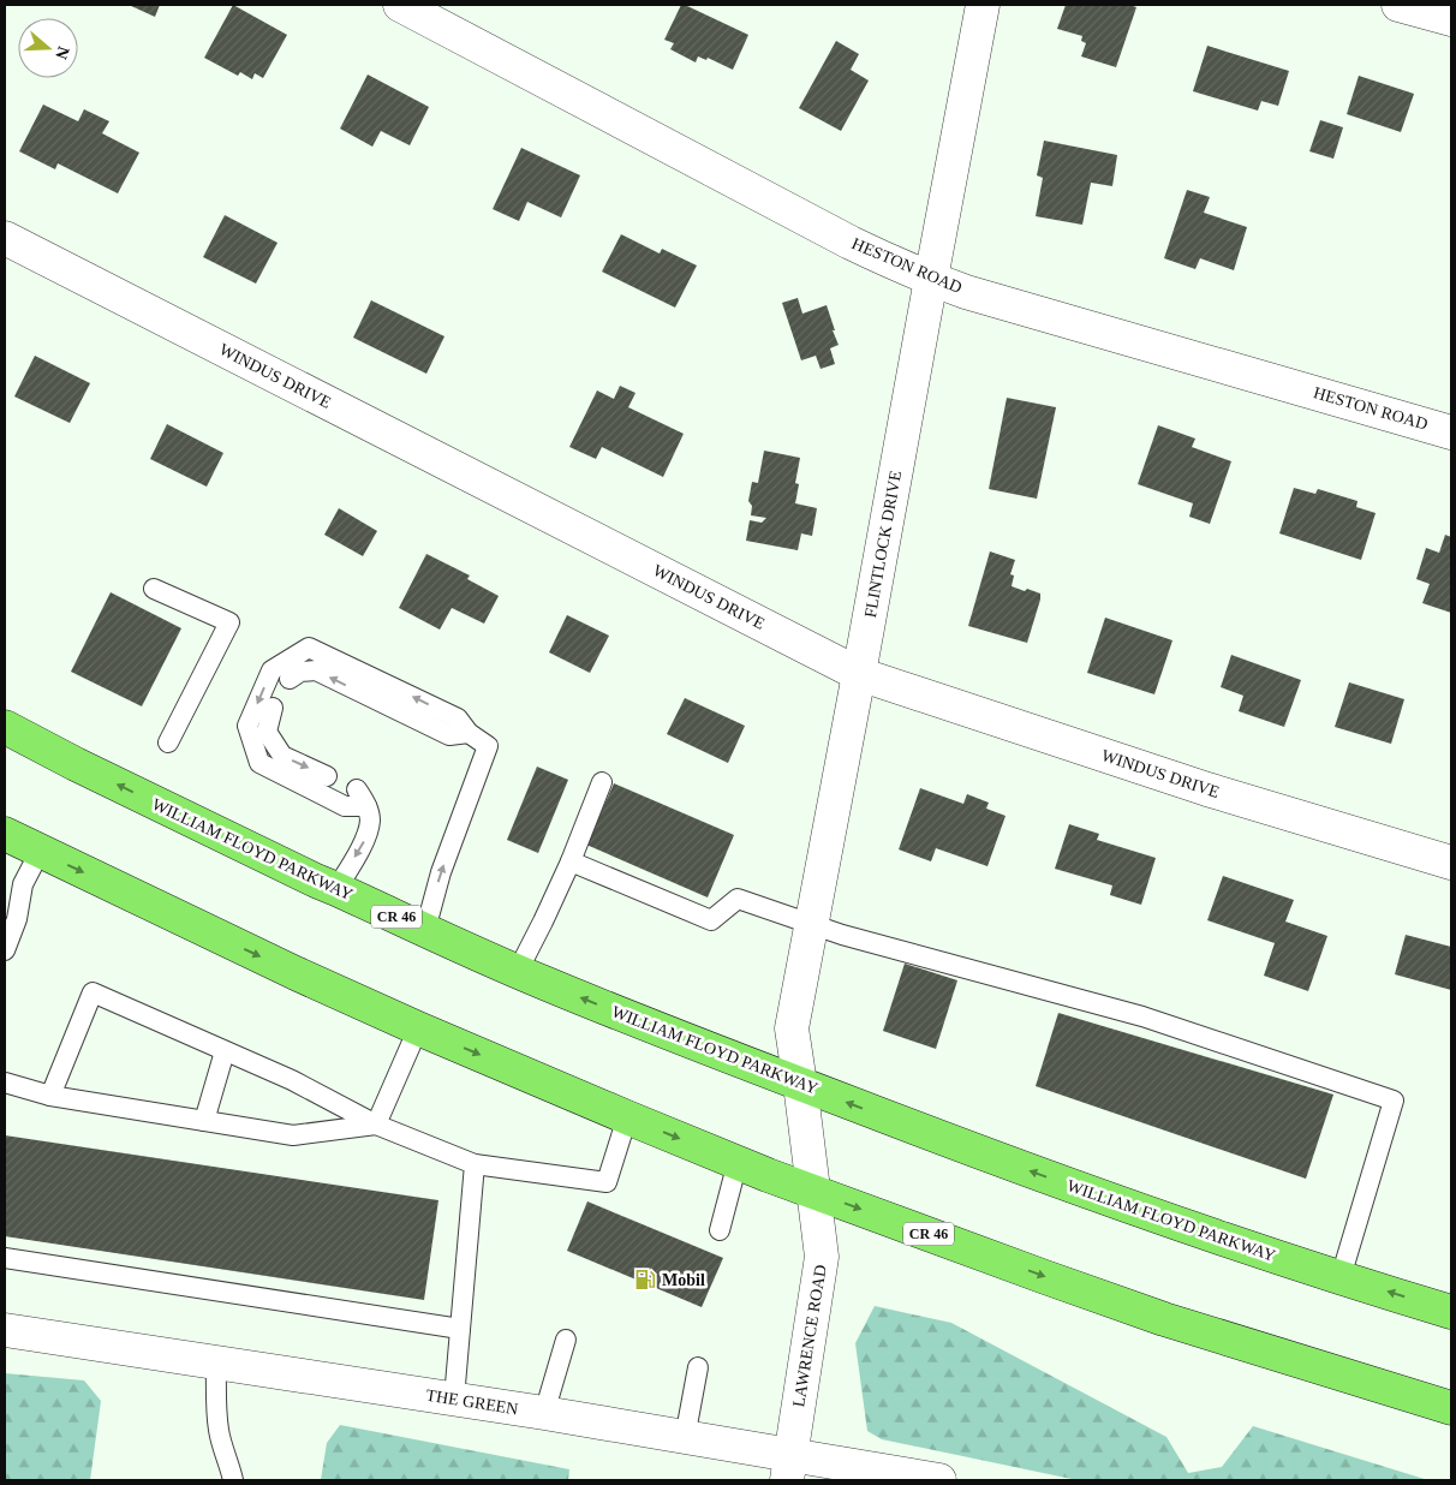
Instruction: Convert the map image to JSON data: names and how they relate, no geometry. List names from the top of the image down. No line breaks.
{"streets":{"highway":["WILLIAM FLOYD PARKWAY","CR 46"],"street":["HESTON ROAD","WINDUS DRIVE","FLINTLOCK DRIVE","LAWRENCE ROAD","THE GREEN"]},"crossings":[["HESTON ROAD","FLINTLOCK DRIVE"],["WINDUS DRIVE","FLINTLOCK DRIVE"],["FLINTLOCK DRIVE","WILLIAM FLOYD PARKWAY"],["FLINTLOCK DRIVE","LAWRENCE ROAD"],["WILLIAM FLOYD PARKWAY","LAWRENCE ROAD"],["CR 46","LAWRENCE ROAD"],["LAWRENCE ROAD","THE GREEN"]],"places":{"fuel station":["Mobil"]},"north":"right"}
